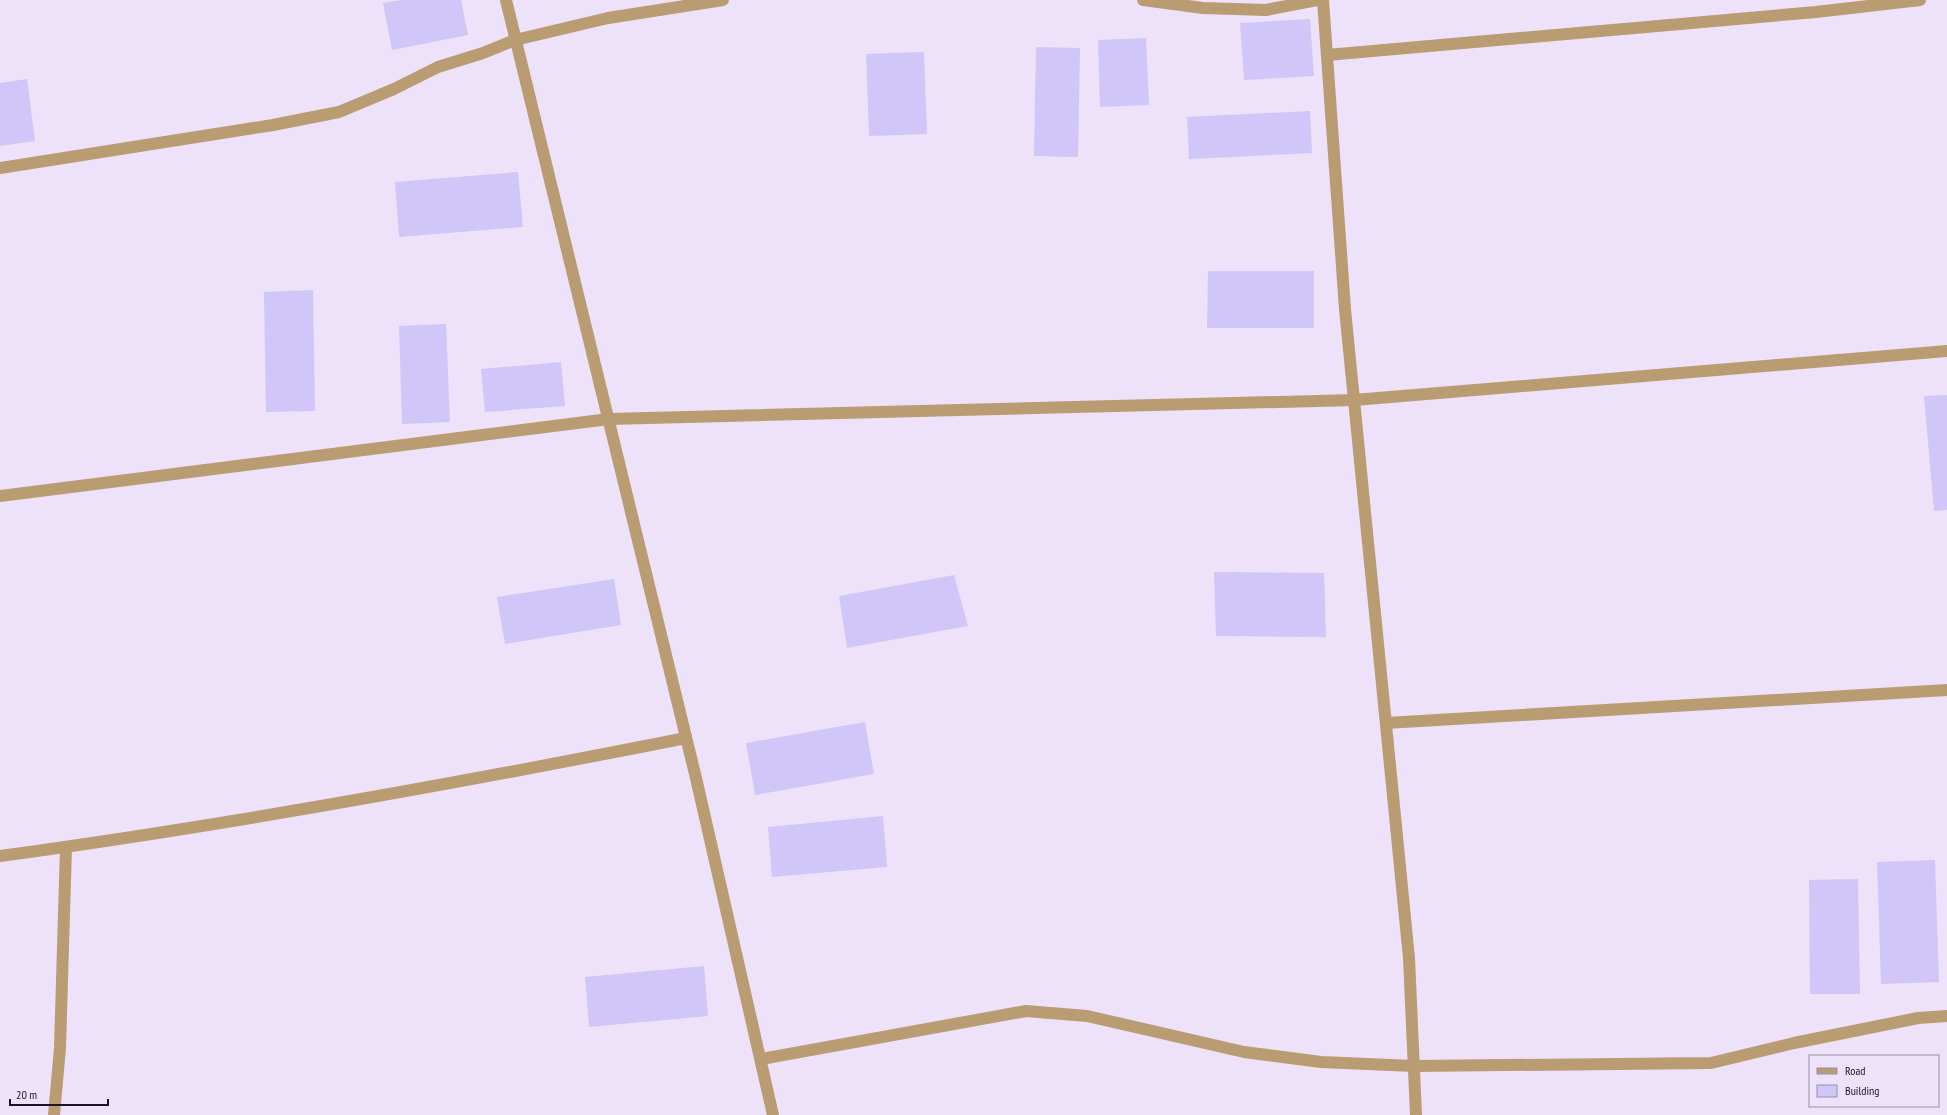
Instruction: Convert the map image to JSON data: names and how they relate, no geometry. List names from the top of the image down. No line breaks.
{"legend":["Road","Building"],"scale_bar":"20 m"}
